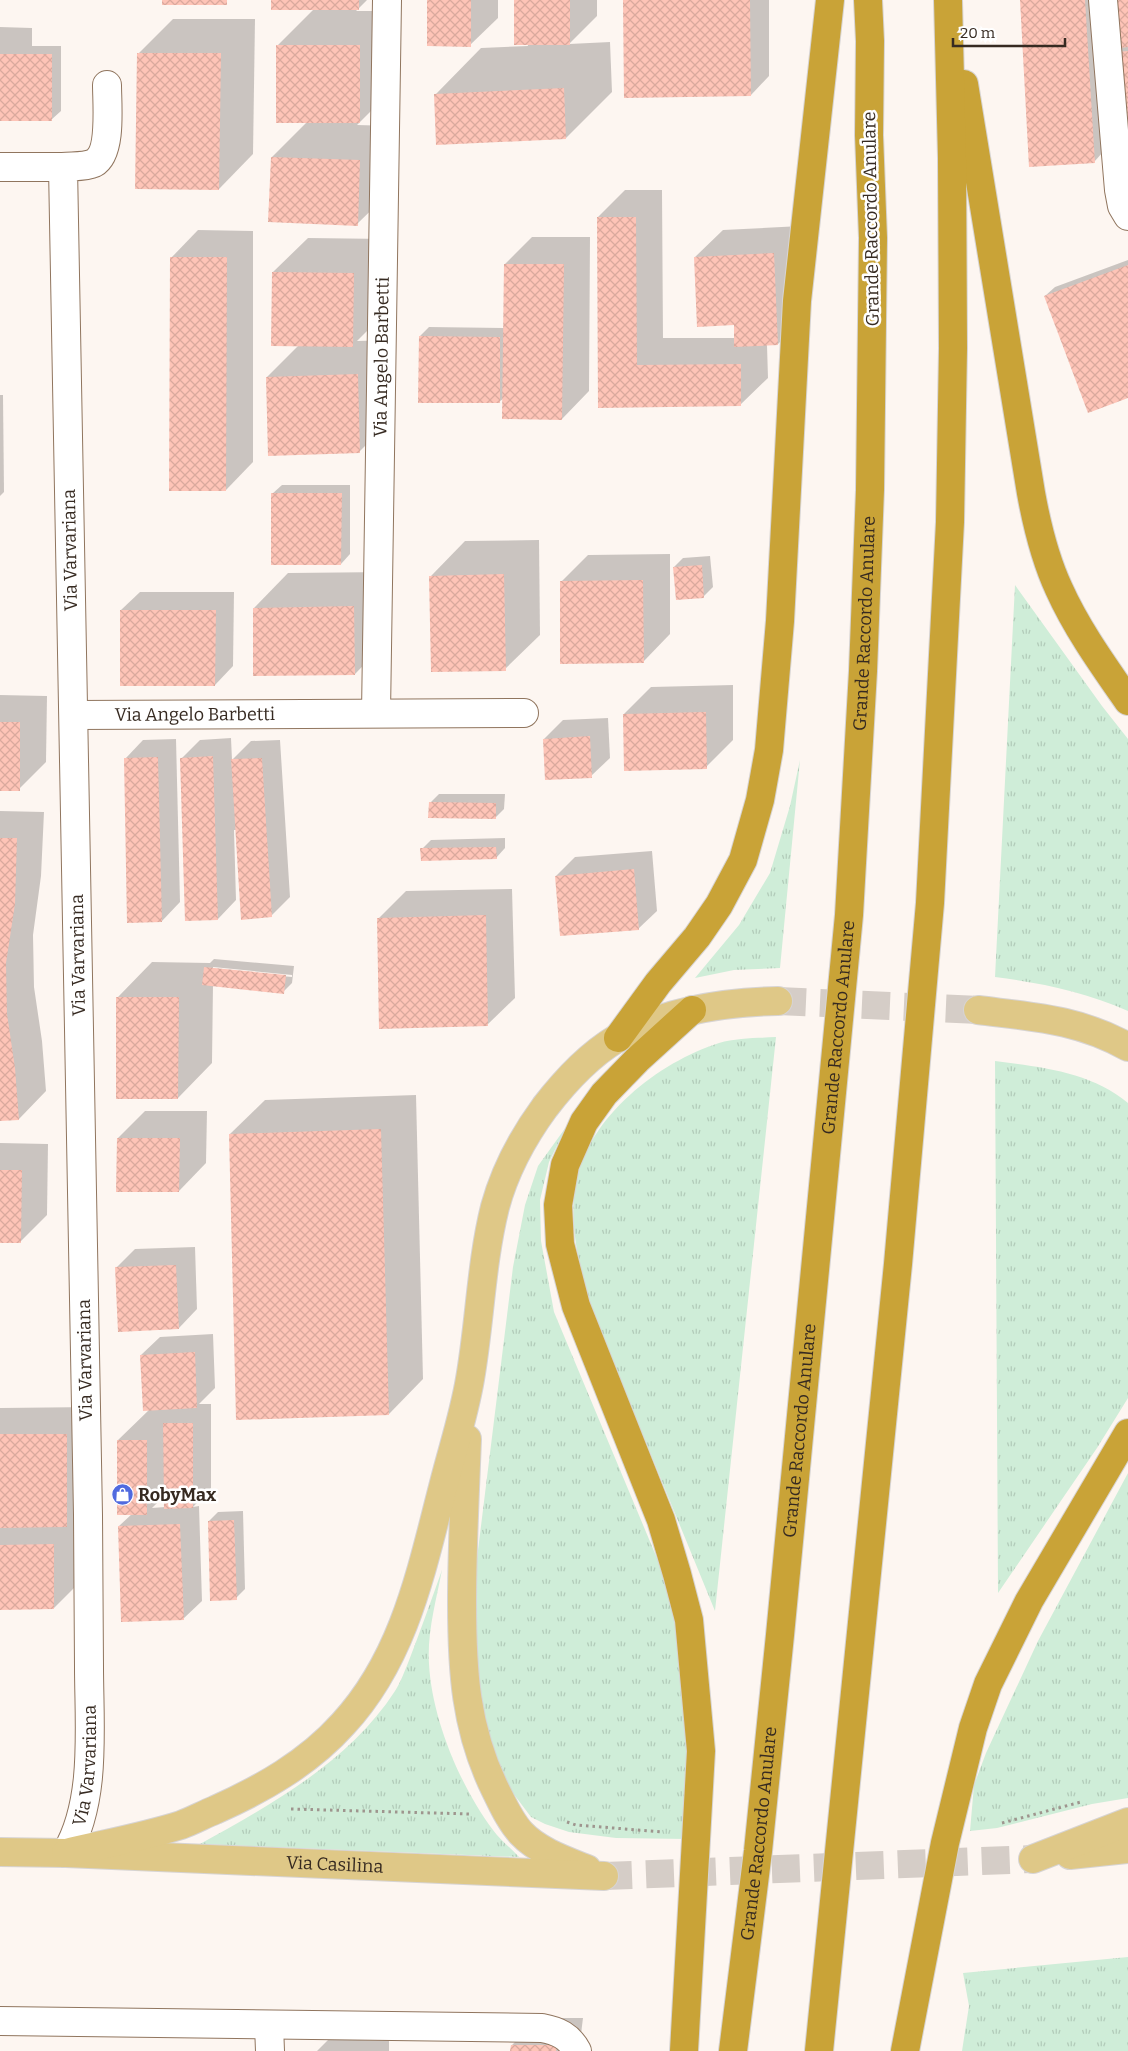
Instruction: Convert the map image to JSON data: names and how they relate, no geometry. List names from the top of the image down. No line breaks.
{"streets":{"highway":["Grande Raccordo Anulare"],"main road":["Via Casilina"],"street":["Via Angelo Barbetti","Via Varvariana"]},"crossings":[["Via Angelo Barbetti","Via Varvariana"],["Via Varvariana","Via Casilina"]],"places":{"shop":["RobyMax"]},"scale_bar":"20 m"}
